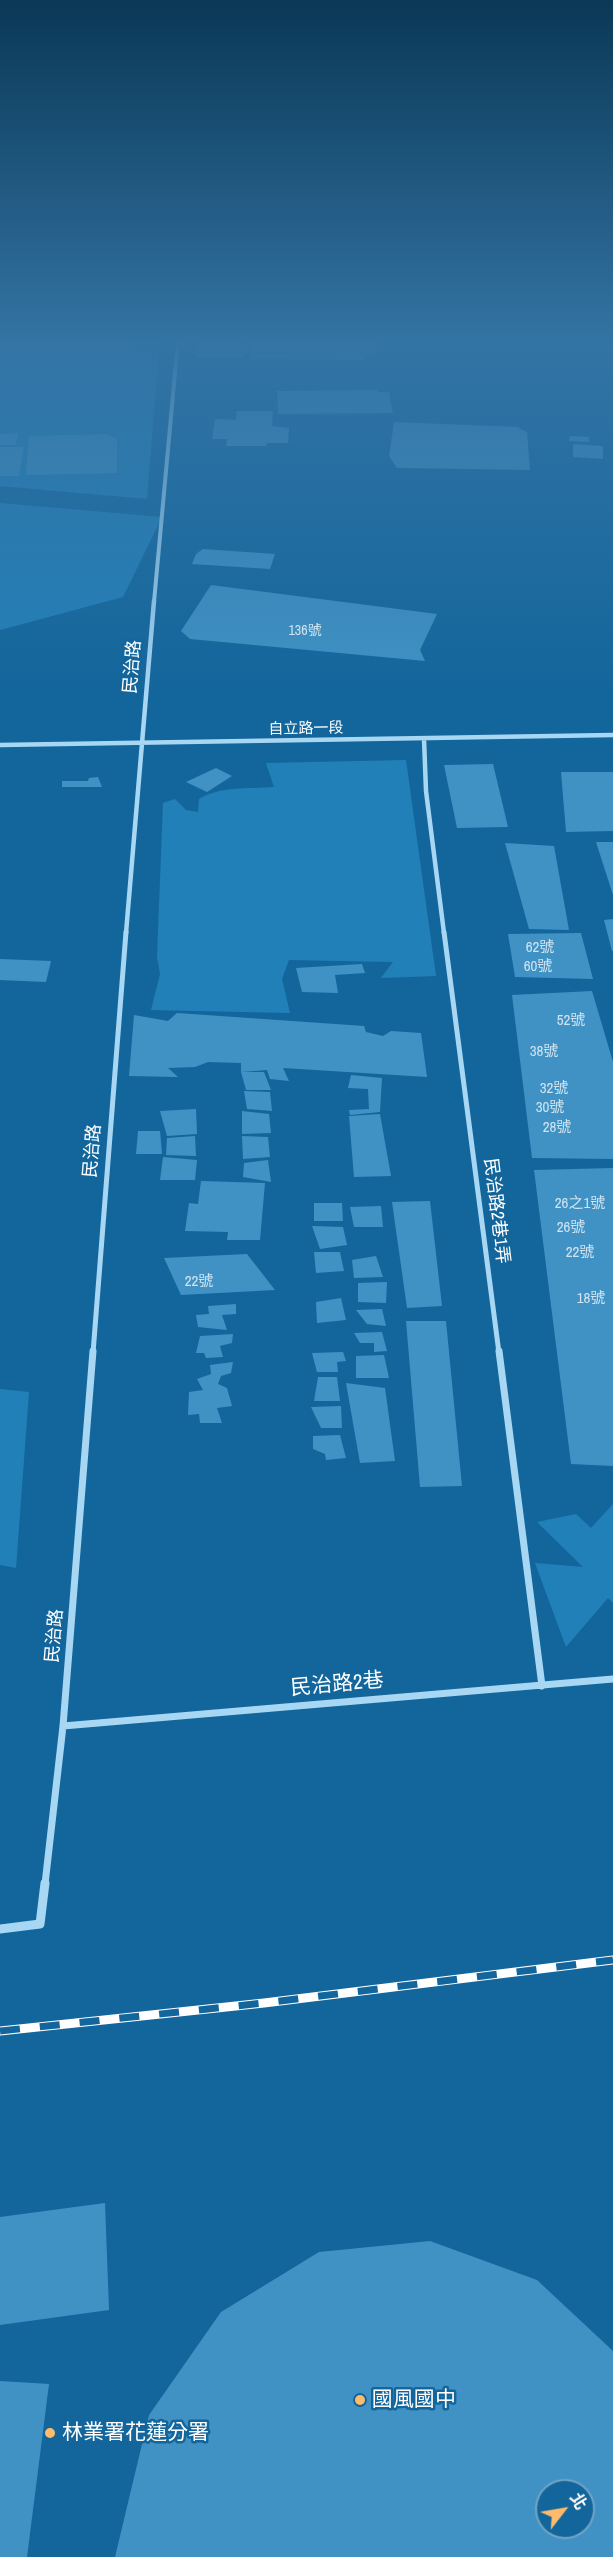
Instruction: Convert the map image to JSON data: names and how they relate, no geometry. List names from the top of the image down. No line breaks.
{"streets":{"street":["民治路","自立路一段","民治路2巷1弄","民治路2巷"]},"crossings":[["民治路","自立路一段"],["民治路","民治路2巷"],["自立路一段","民治路2巷1弄"],["民治路2巷1弄","民治路2巷"]],"places":["國風國中","林業署花蓮分署"],"house_numbers":["136號","62號","60號","52號","38號","32號","30號","28號","26之1號","26號","22號","22號","18號"],"north":"top right"}
